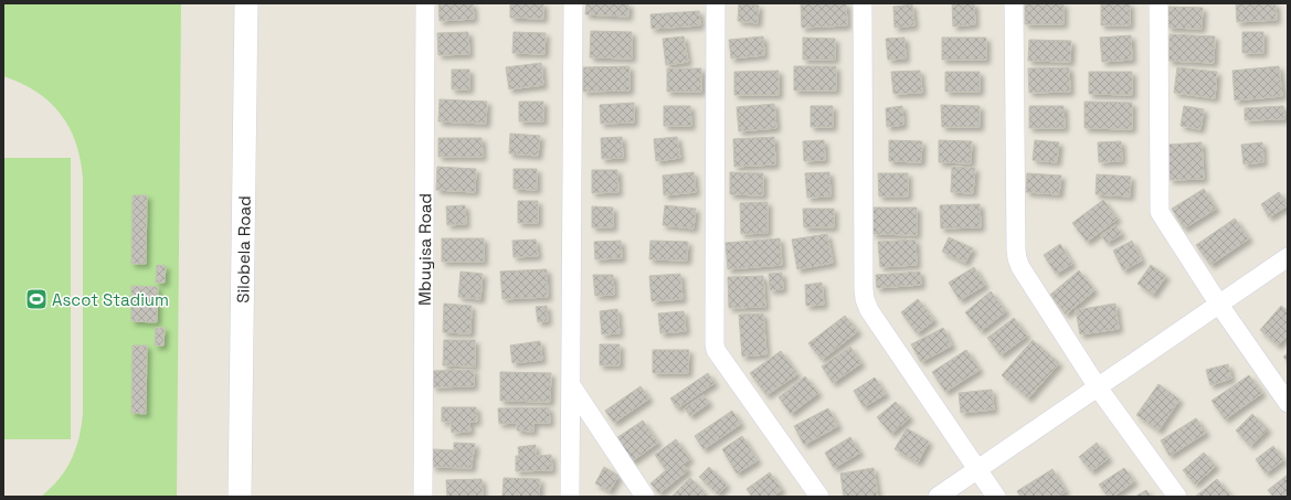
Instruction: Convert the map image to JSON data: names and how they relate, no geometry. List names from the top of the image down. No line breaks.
{"streets":{"street":["Silobela Road","Mbuyisa Road"]},"places":{"sports":["Ascot Stadium"]}}
